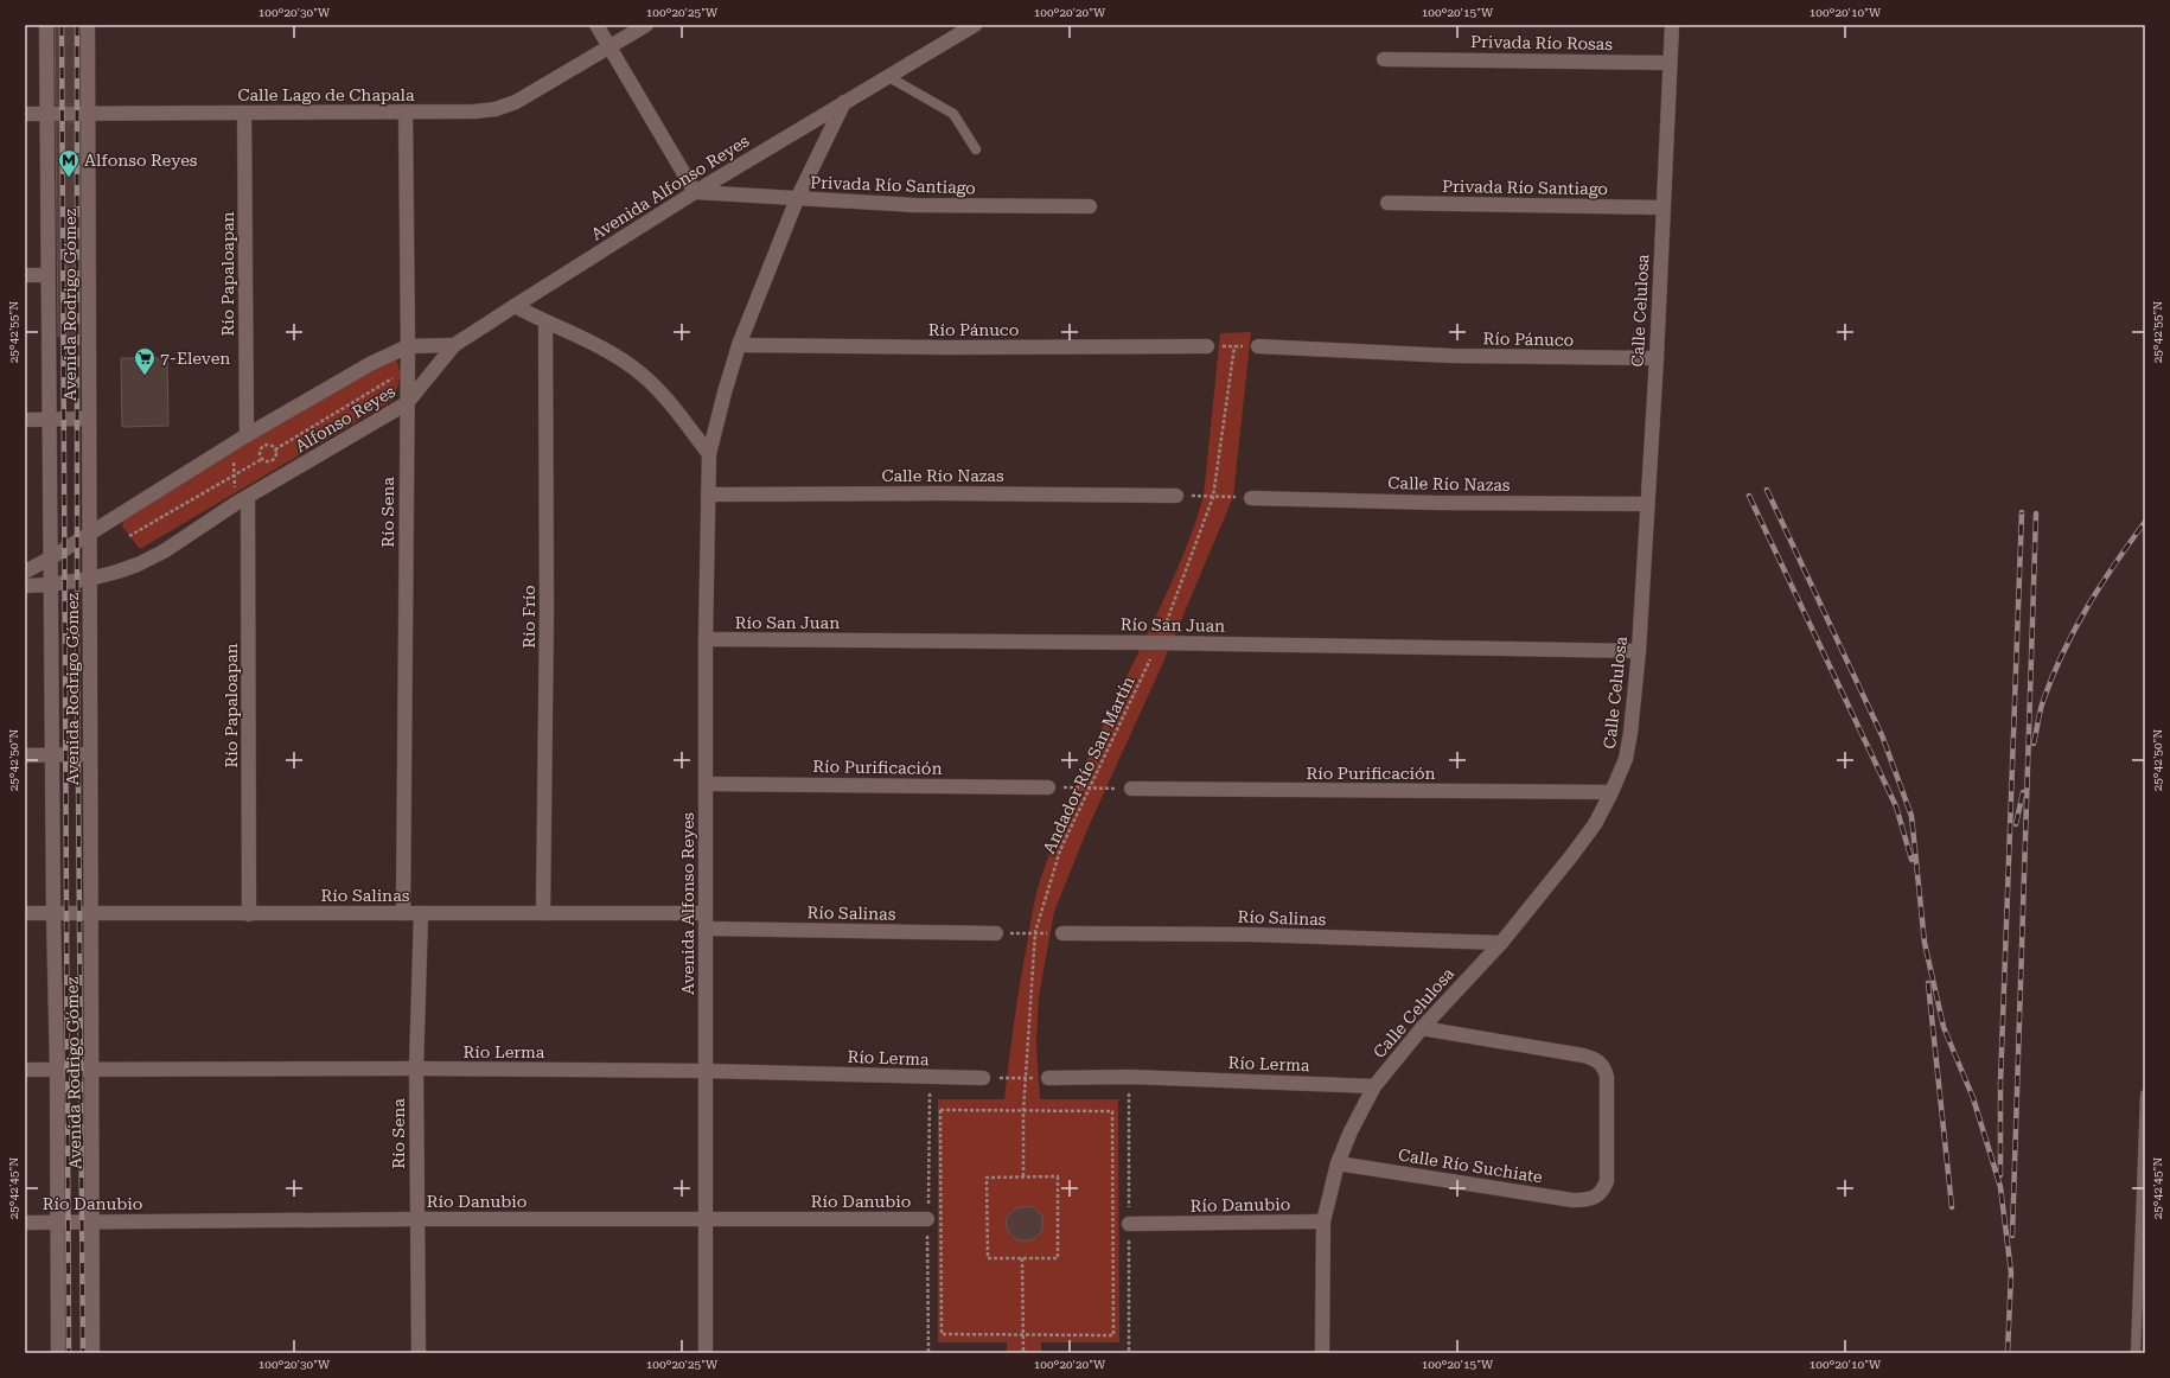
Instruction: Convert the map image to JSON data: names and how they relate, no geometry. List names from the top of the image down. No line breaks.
{"streets":{"street":["Privada Río Rosas","Calle Lago de Chapala","Privada Río Santiago","Avenida Alfonso Reyes","Río Papaloapan","Avenida Rodrigo Gómez","Calle Celulosa","Río Pánuco","Alfonso Reyes","Calle Río Nazas","Río Sena","Río Frío","Río San Juan","Río Purificación","Río Salinas","Río Lerma","Calle Río Suchiate","Río Danubio"],"path":["Andador Río San Martín"]},"crossings":[["Privada Río Rosas","Calle Celulosa"],["Calle Lago de Chapala","Río Papaloapan"],["Calle Lago de Chapala","Avenida Rodrigo Gómez"],["Calle Lago de Chapala","Río Sena"],["Privada Río Santiago","Avenida Alfonso Reyes"],["Privada Río Santiago","Calle Celulosa"],["Avenida Alfonso Reyes","Río Pánuco"],["Avenida Alfonso Reyes","Alfonso Reyes"],["Avenida Alfonso Reyes","Calle Río Nazas"],["Avenida Alfonso Reyes","Río San Juan"],["Avenida Alfonso Reyes","Río Purificación"],["Avenida Alfonso Reyes","Río Salinas"],["Avenida Alfonso Reyes","Río Lerma"],["Avenida Alfonso Reyes","Río Danubio"],["Río Papaloapan","Alfonso Reyes"],["Río Papaloapan","Río Salinas"],["Avenida Rodrigo Gómez","Alfonso Reyes"],["Avenida Rodrigo Gómez","Río Salinas"],["Avenida Rodrigo Gómez","Río Lerma"],["Avenida Rodrigo Gómez","Río Danubio"],["Calle Celulosa","Río Pánuco"],["Calle Celulosa","Calle Río Nazas"],["Calle Celulosa","Río San Juan"],["Calle Celulosa","Río Purificación"],["Calle Celulosa","Río Salinas"],["Calle Celulosa","Río Lerma"],["Calle Celulosa","Calle Río Suchiate"],["Calle Celulosa","Río Danubio"],["Alfonso Reyes","Río Sena"],["Río Sena","Río Salinas"],["Río Sena","Río Lerma"],["Río Sena","Río Danubio"],["Río Frío","Río Salinas"],["Río San Juan","Andador Río San Martín"]],"places":{"metro station":["Alfonso Reyes"],"supermarket":["7-Eleven"]},"coordinates":["100°20'30\"W","100°20'25\"W","100°20'20\"W","100°20'15\"W","100°20'10\"W","25°42'55\"N","25°42'50\"N","25°42'45\"N"]}
